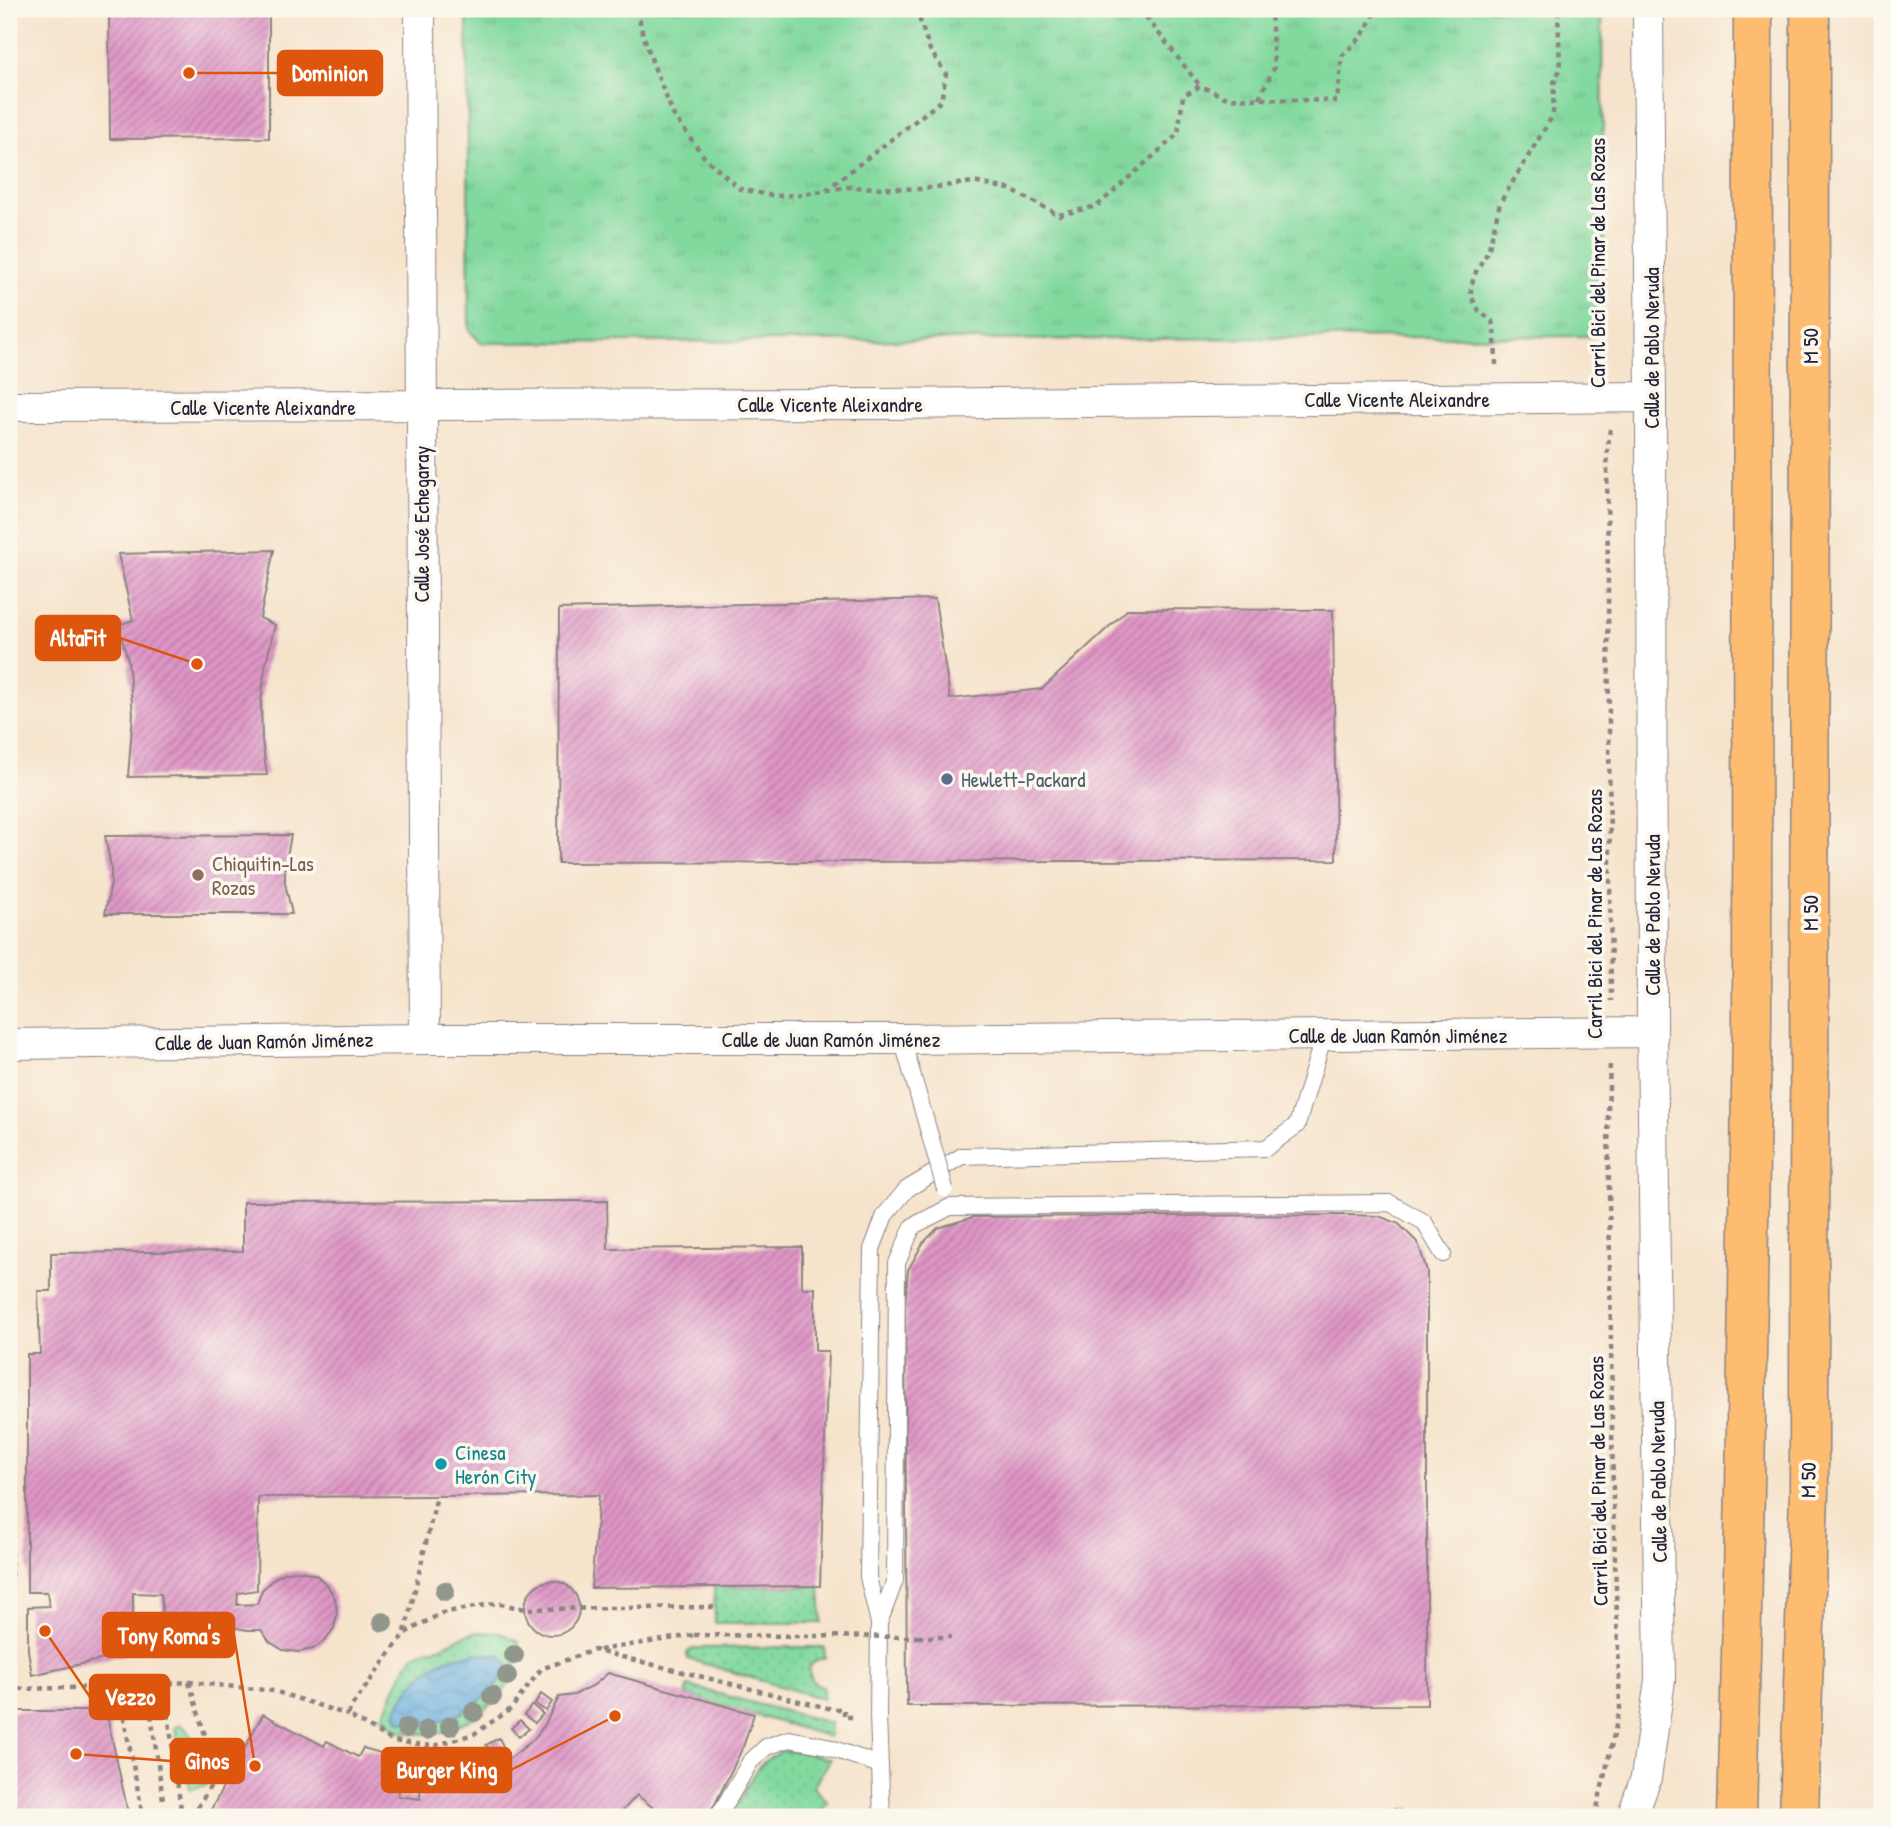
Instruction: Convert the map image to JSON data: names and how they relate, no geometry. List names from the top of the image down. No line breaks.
{"streets":{"highway":["M 50"],"street":["Calle de Pablo Neruda","Calle Vicente Aleixandre","Calle José Echegaray","Calle de Juan Ramón Jiménez"],"path":["Carril Bici del Pinar de Las Rozas"]},"crossings":[["Carril Bici del Pinar de Las Rozas","Calle Vicente Aleixandre"],["Carril Bici del Pinar de Las Rozas","Calle de Juan Ramón Jiménez"],["Calle de Pablo Neruda","Calle Vicente Aleixandre"],["Calle de Pablo Neruda","Calle de Juan Ramón Jiménez"],["Calle Vicente Aleixandre","Calle José Echegaray"],["Calle José Echegaray","Calle de Juan Ramón Jiménez"]],"places":["Dominion","AltaFit","Hewlett-Packard","Chiquitin-Las Rozas","Cinesa Herón City","Vezzo","Burger King","Ginos","Tony Roma's"]}
